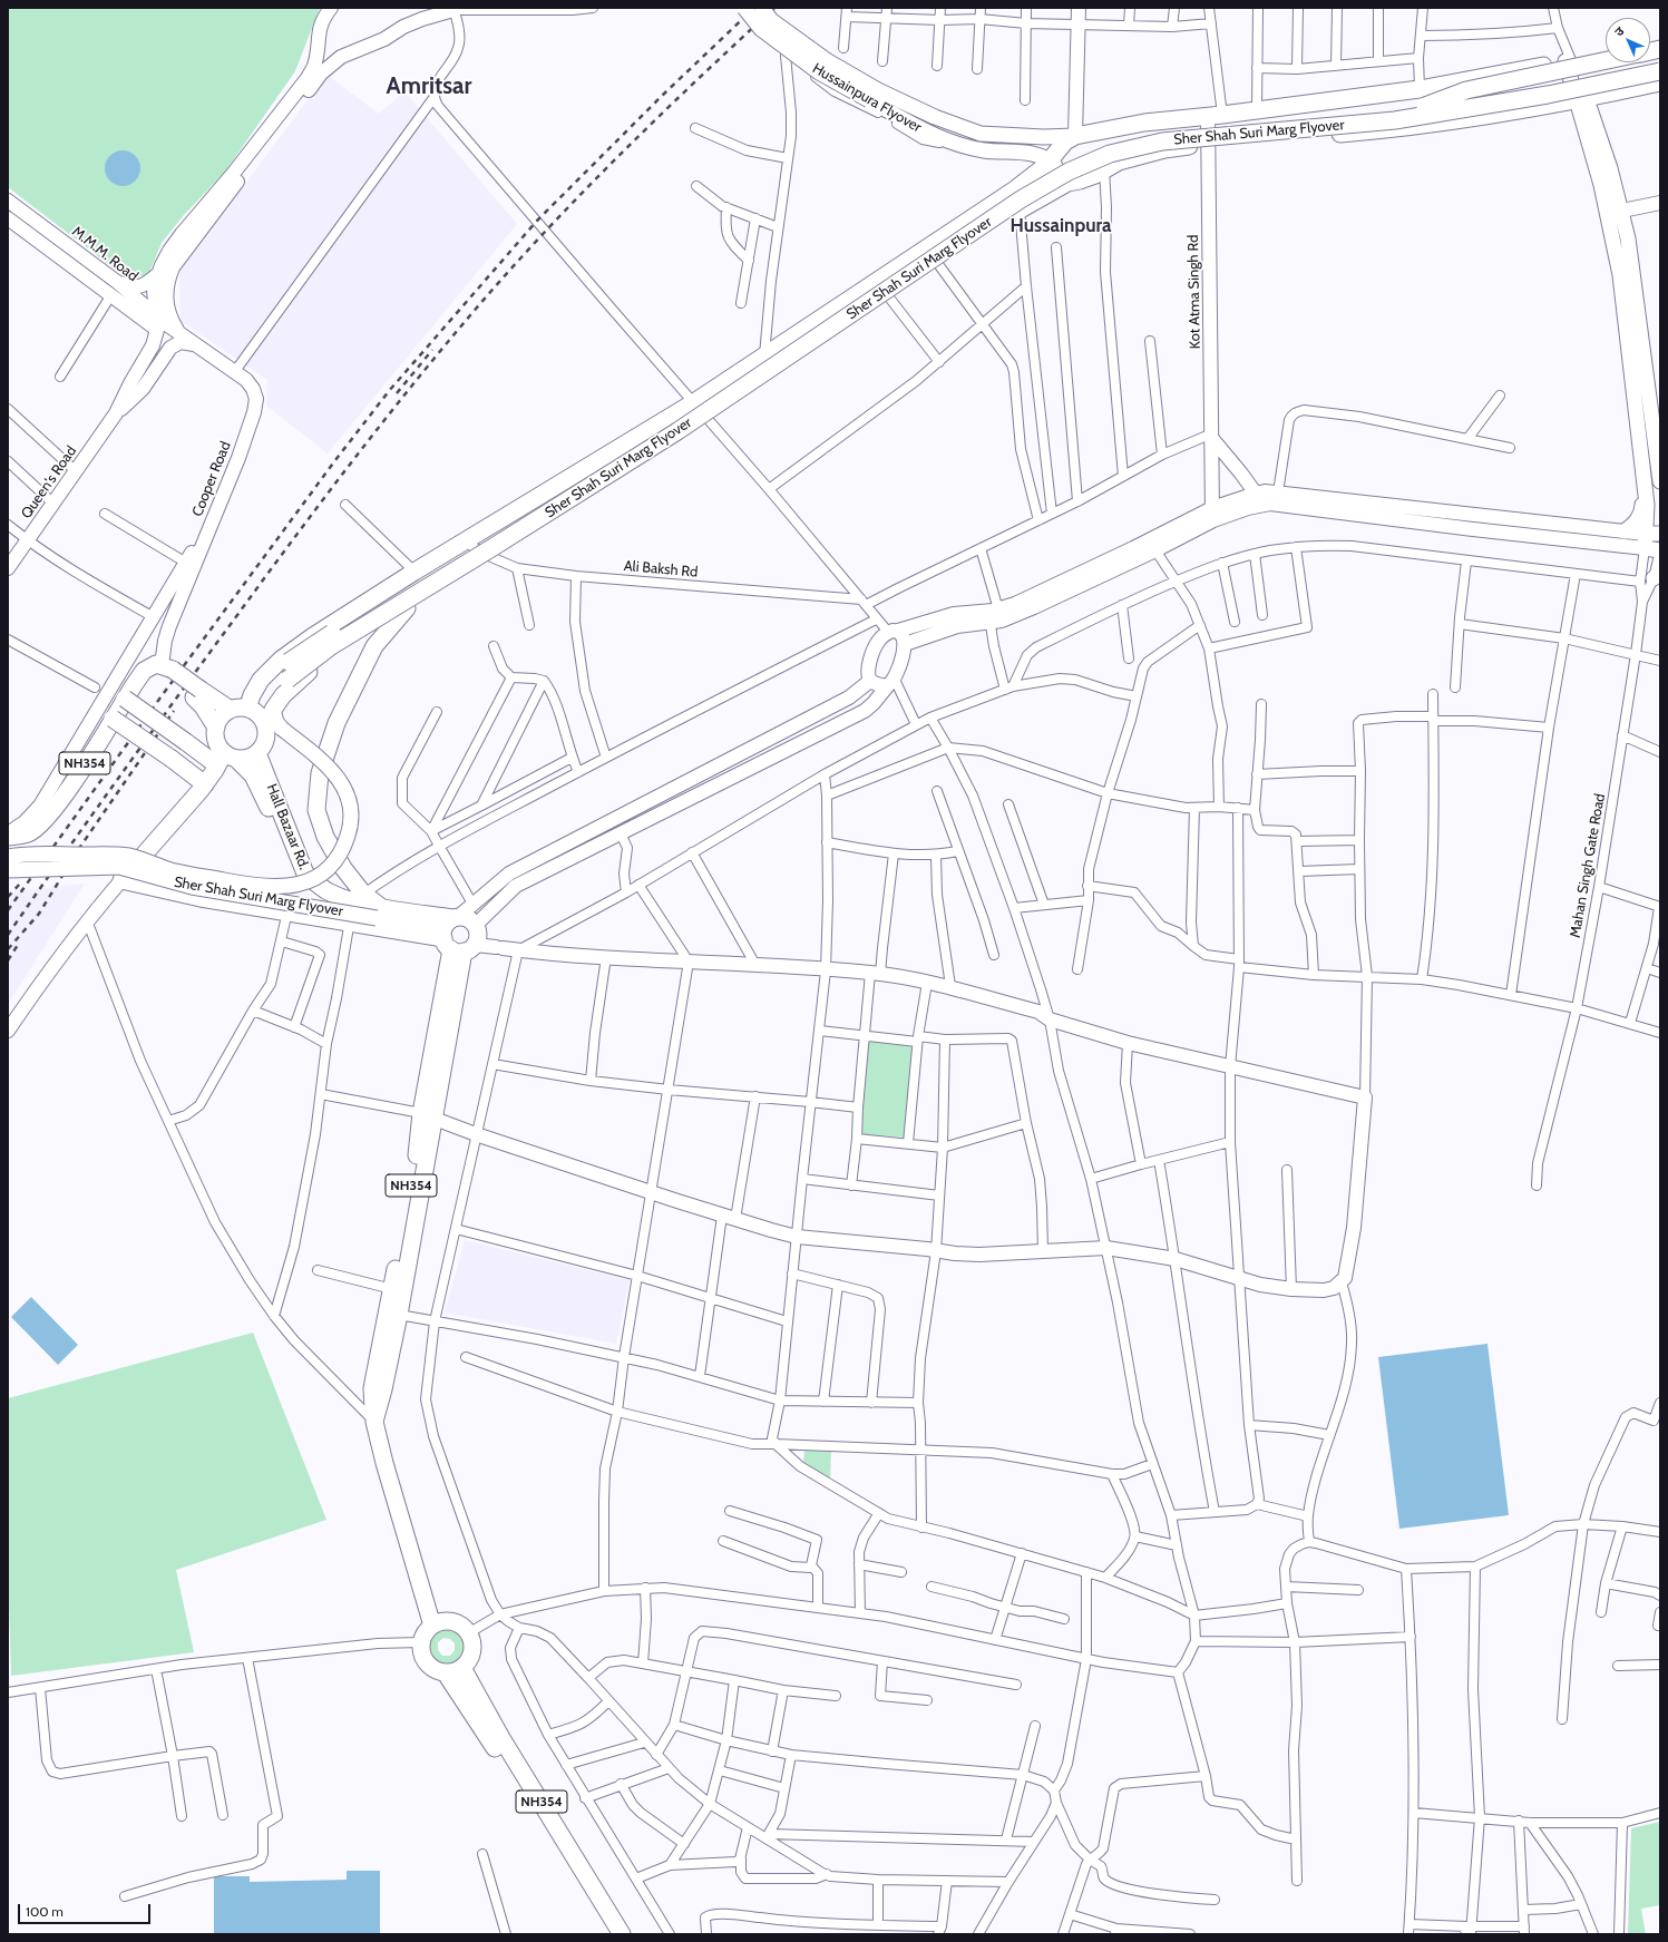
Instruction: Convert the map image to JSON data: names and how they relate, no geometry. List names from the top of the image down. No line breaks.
{"streets":{"highway":["Sher Shah Suri Marg Flyover","NH354","Hall Bazaar Rd."],"main road":["Hussainpura Flyover","M.M.M. Road","Kot Atma Singh Rd","Cooper Road","Queen's Road"],"street":["Ali Baksh Rd","Mahan Singh Gate Road"]},"crossings":[["Sher Shah Suri Marg Flyover","Hall Bazaar Rd."],["M.M.M. Road","Cooper Road"],["M.M.M. Road","Queen's Road"],["Cooper Road","Queen's Road"],["Cooper Road","NH354"],["NH354","Hall Bazaar Rd."]],"districts":["Amritsar","Hussainpura"],"scale_bar":"100 m","north":"top left"}
